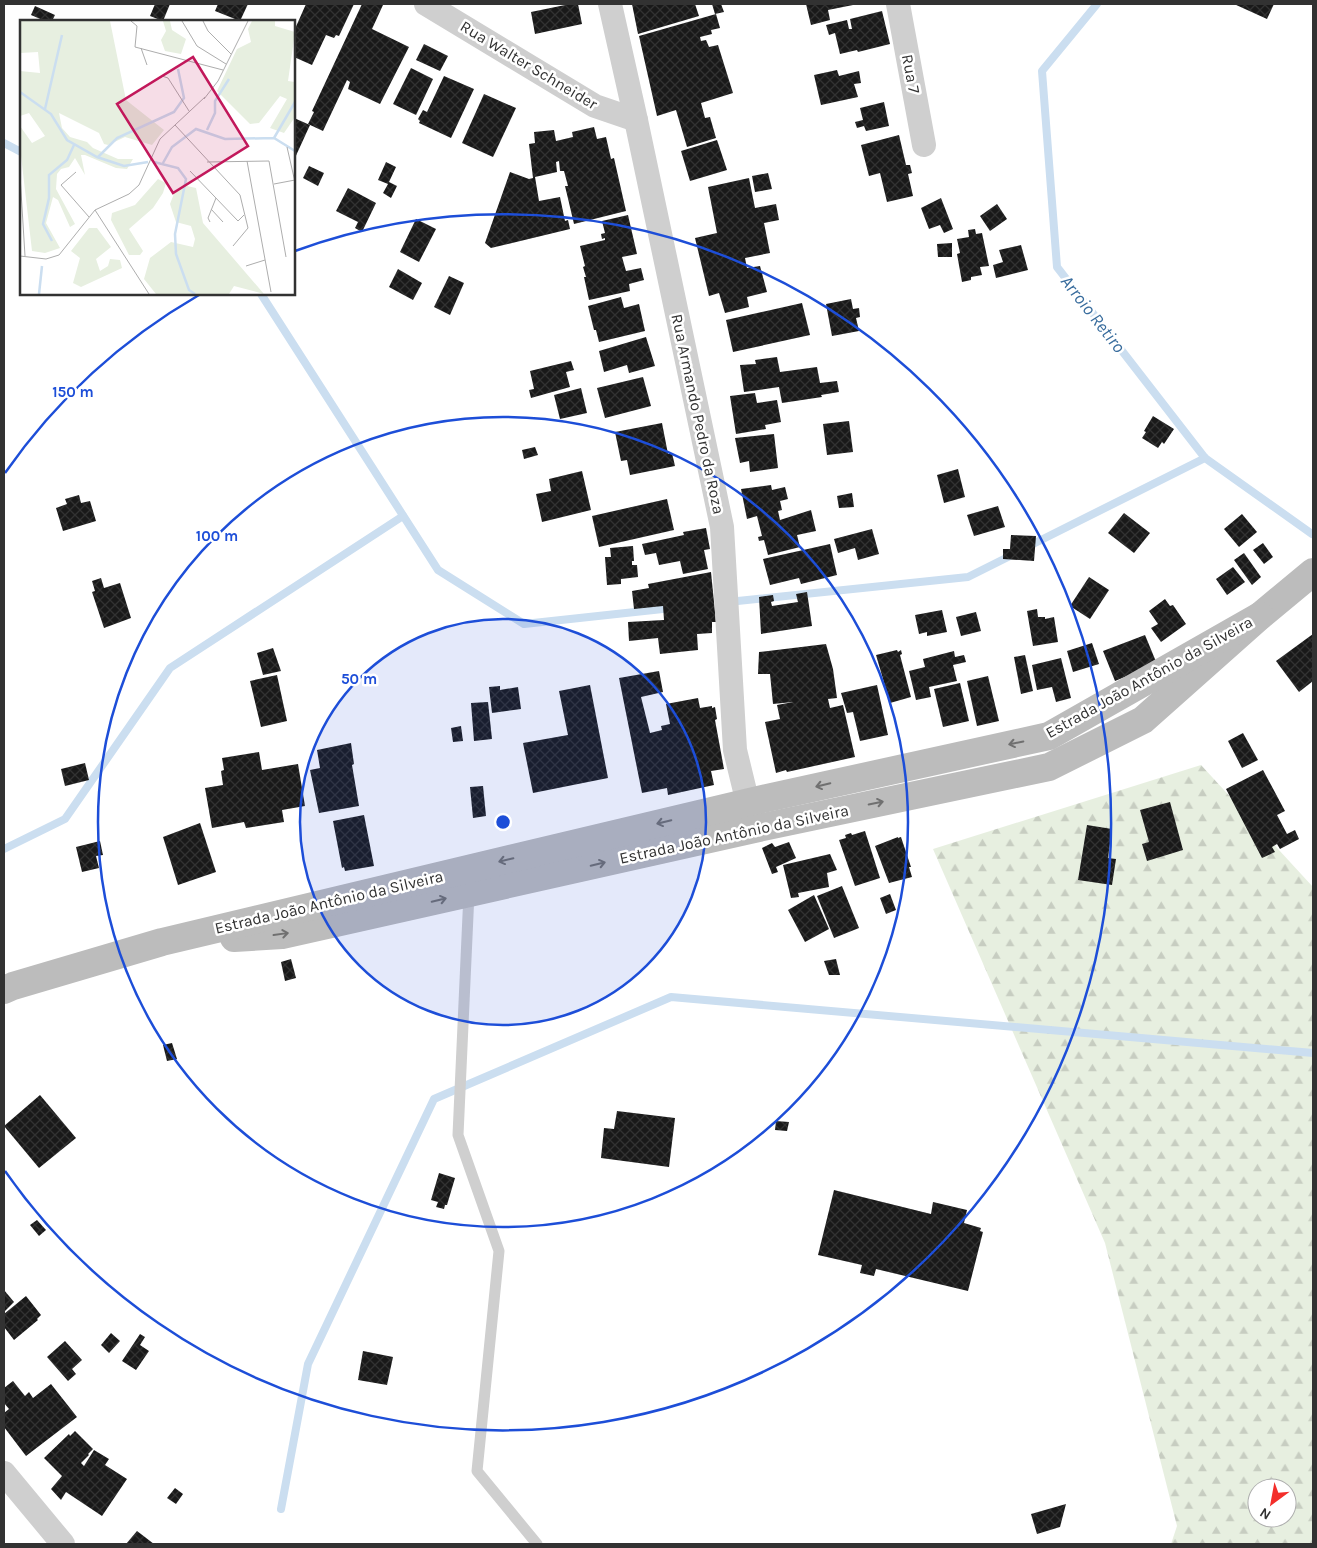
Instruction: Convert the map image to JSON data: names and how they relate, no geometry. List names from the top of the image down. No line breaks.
{"streets":{"main road":["Estrada João Antônio da Silveira"],"street":["Rua Walter Schneider","Rua 7","Rua Armando Pedro da Roza"]},"crossings":[["Rua Walter Schneider","Rua Armando Pedro da Roza"],["Rua Armando Pedro da Roza","Estrada João Antônio da Silveira"]],"water":["Arroio Retiro"],"north":"bottom left","rings":["150 m","100 m","50 m"]}
